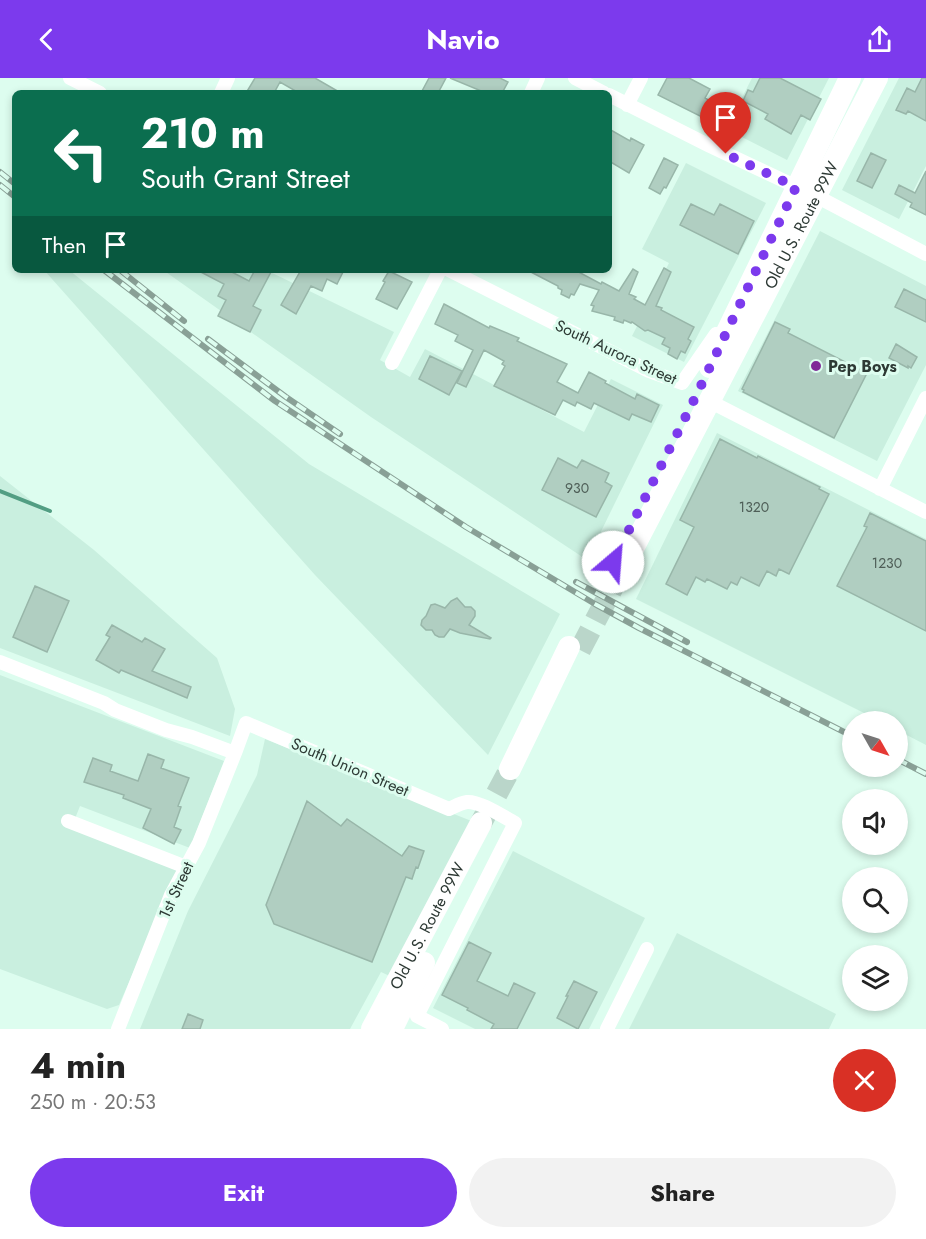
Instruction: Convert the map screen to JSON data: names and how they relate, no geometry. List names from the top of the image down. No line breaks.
{"streets":{"main road":["Old U.S. Route 99W"],"street":["South Aurora Street","South Union Street","1st Street"]},"crossings":[["Old U.S. Route 99W","South Aurora Street"],["South Union Street","1st Street"]],"places":["Pep Boys"],"house_numbers":["930","1320","1230"],"north":"bottom right","page":{"header":"Navio","turn":["210 m","South Grant Street"],"then":"Then","heading":["4 min","250 m · 20:53"],"buttons":["Exit","Share"]}}
